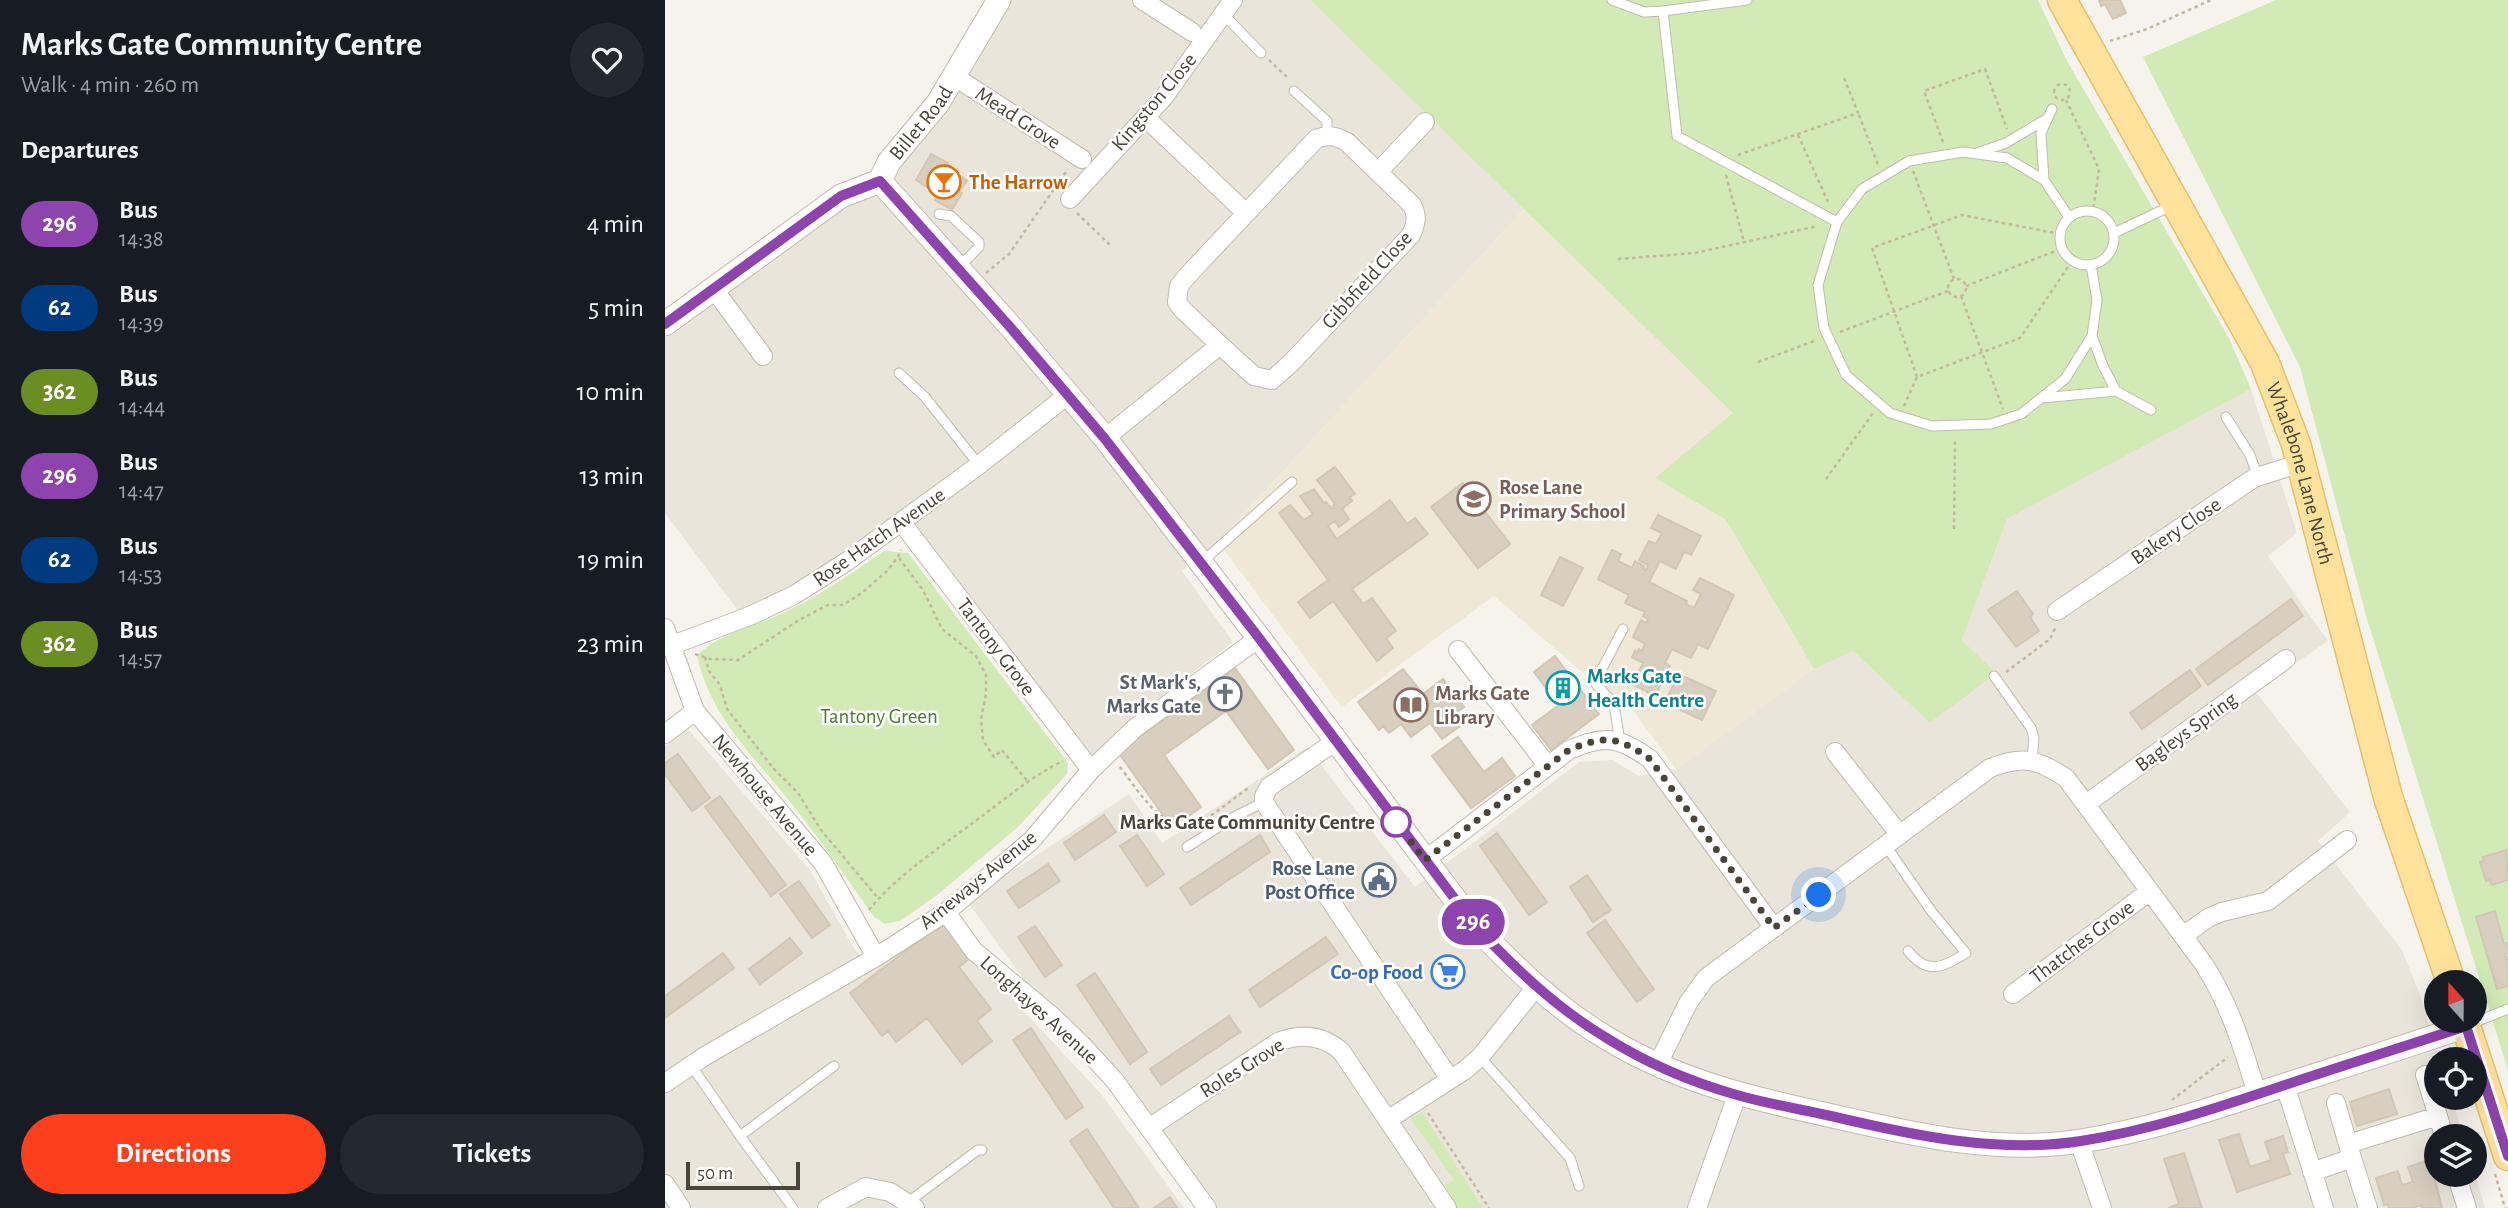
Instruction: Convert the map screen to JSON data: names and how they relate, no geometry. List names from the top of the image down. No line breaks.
{"streets":{"main road":["Whalebone Lane North"],"street":["Kingston Close","Mead Grove","Billet Road","Gibbfield Close","Bakery Close","Rose Hatch Avenue","Tantony Grove","Bagleys Spring","Newhouse Avenue","Arneways Avenue","Thatches Grove","Longhayes Avenue","Roles Grove"]},"crossings":[["Mead Grove","Billet Road"],["Whalebone Lane North","Bakery Close"],["Rose Hatch Avenue","Tantony Grove"],["Rose Hatch Avenue","Newhouse Avenue"],["Tantony Grove","Arneways Avenue"],["Bagleys Spring","Thatches Grove"],["Newhouse Avenue","Arneways Avenue"],["Arneways Avenue","Longhayes Avenue"],["Longhayes Avenue","Roles Grove"]],"parks":["Tantony Green"],"places":{"bar":["The Harrow"],"school or university":["Rose Lane Primary School"],"building":["Marks Gate Health Centre"],"church":["St Mark's, Marks Gate"],"library":["Marks Gate Library"],"other":["Marks Gate Community Centre"],"public building":["Rose Lane Post Office"],"supermarket":["Co-op Food"]},"lines":["bus line 296"],"scale_bar":"50 m","north":"top","page":{"heading":[["Marks Gate Community Centre","Walk · 4 min · 260 m"],"Departures"],"on_map":"296","list":[{"mark":"296","name":"Bus","note":"14:38","value":"4 min"},{"mark":"62","name":"Bus","note":"14:39","value":"5 min"},{"mark":"362","name":"Bus","note":"14:44","value":"10 min"},{"mark":"296","name":"Bus","note":"14:47","value":"13 min"},{"mark":"62","name":"Bus","note":"14:53","value":"19 min"},{"mark":"362","name":"Bus","note":"14:57","value":"23 min"}],"buttons":["Directions","Tickets"],"scale":"50 m"}}
